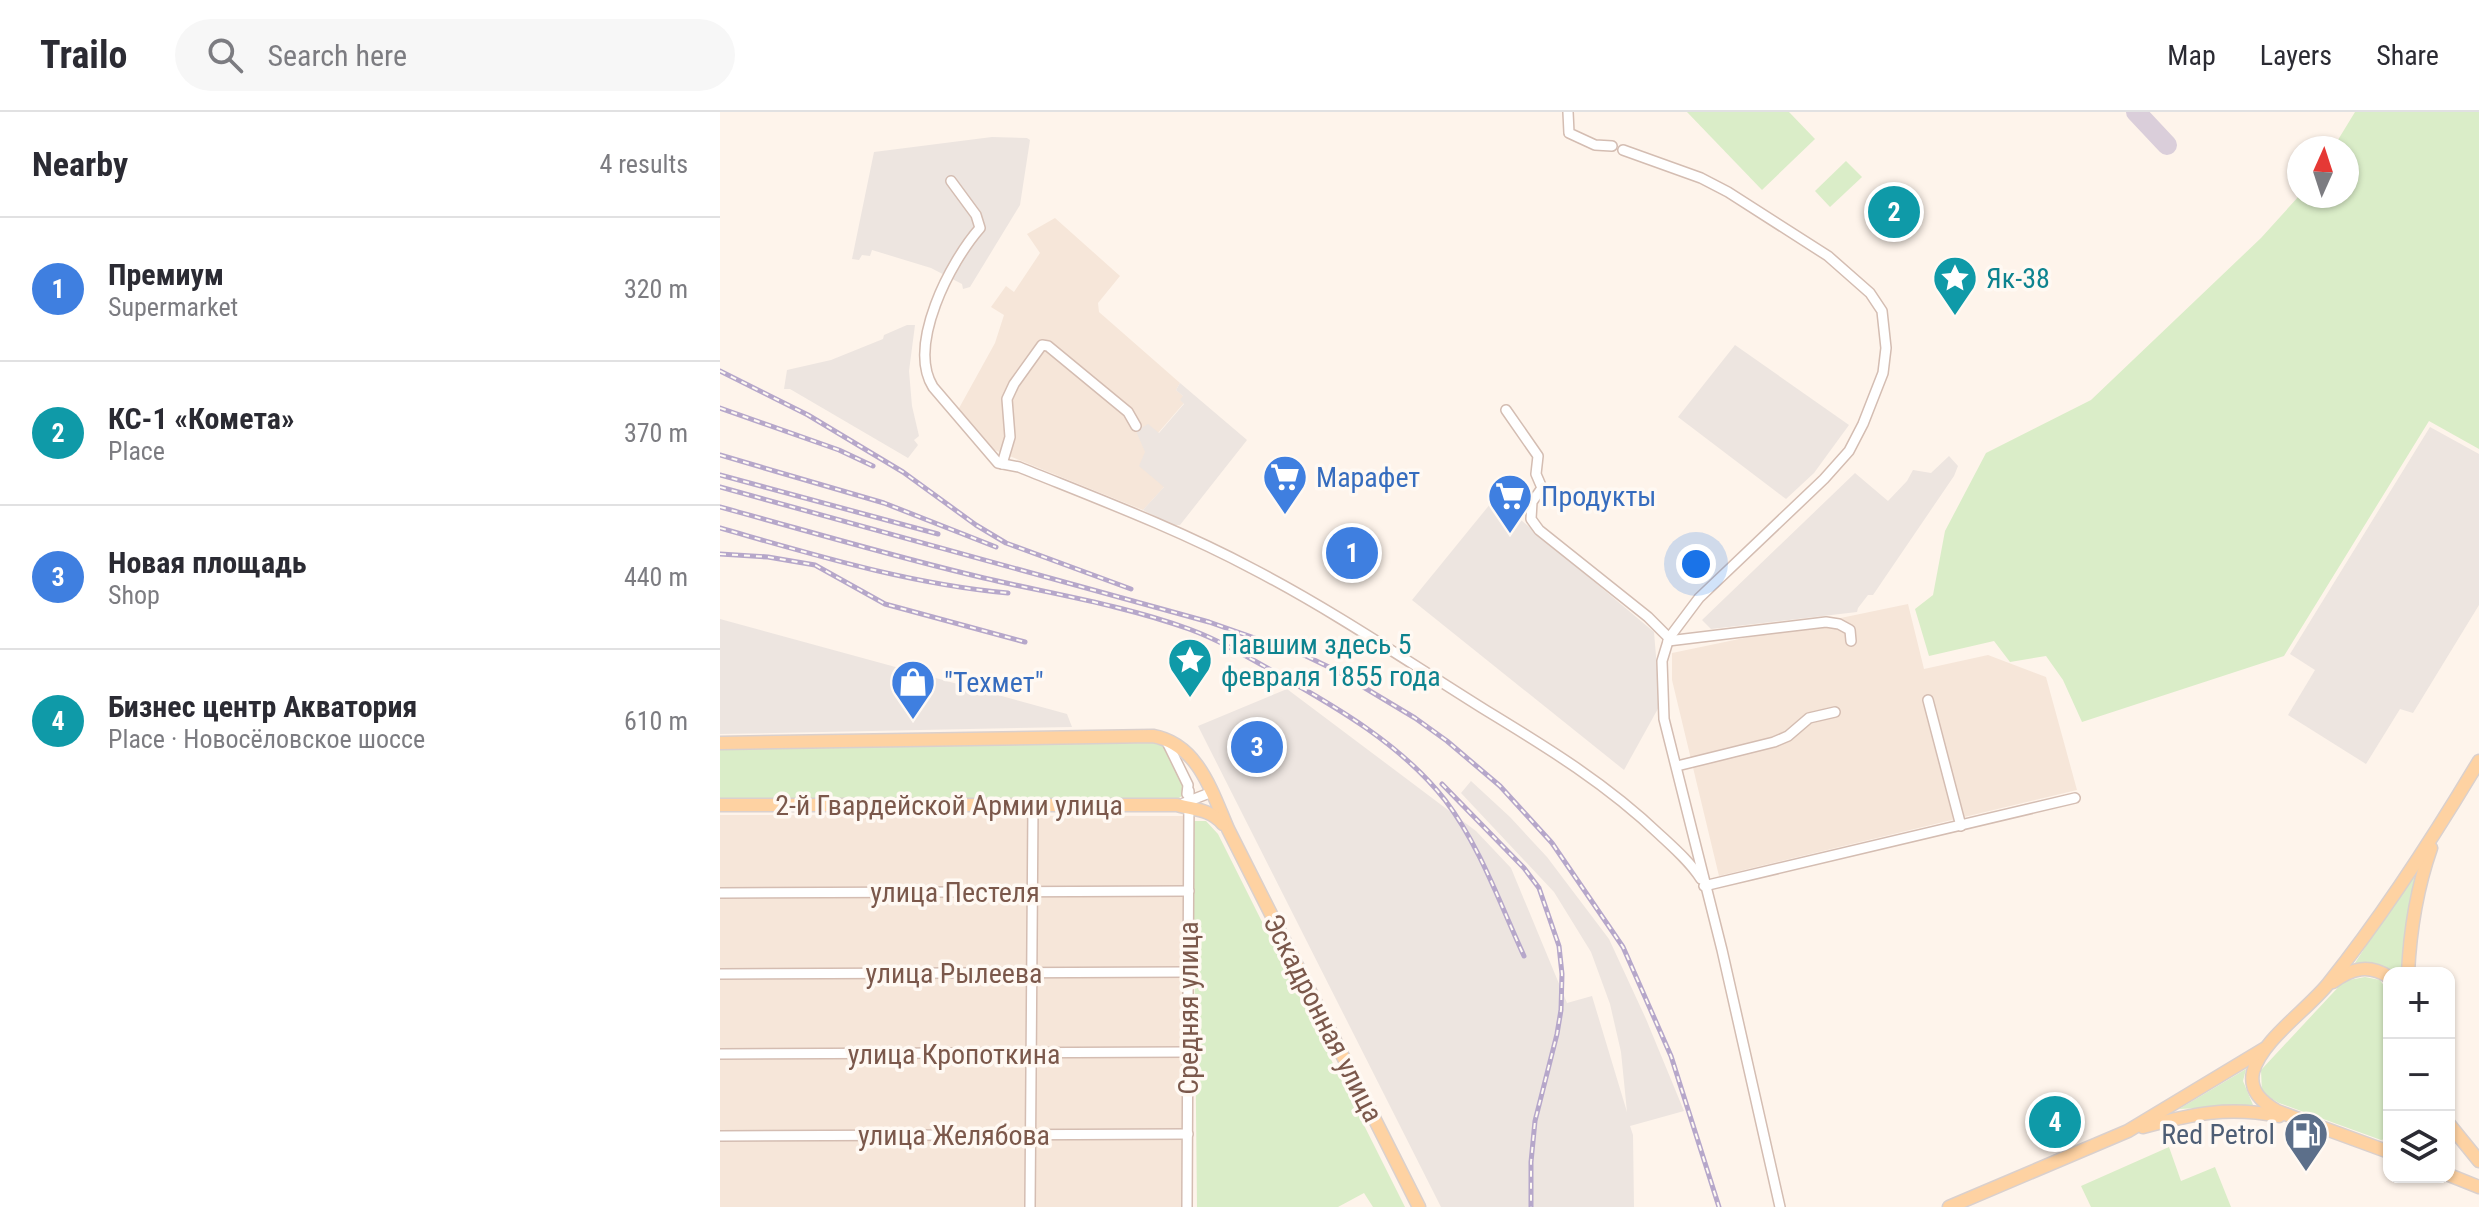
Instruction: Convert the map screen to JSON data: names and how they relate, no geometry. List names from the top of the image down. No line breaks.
{"streets":{"main road":["2-й Гвардейской Армии улица","Эскадронная улица"],"street":["улица Пестеля","улица Рылеева","Средняя улица","улица Кропоткина","улица Желябова"]},"crossings":[["2-й Гвардейской Армии улица","Средняя улица"],["улица Пестеля","Средняя улица"],["улица Рылеева","Средняя улица"],["Средняя улица","улица Кропоткина"],["Средняя улица","улица Желябова"]],"places":{"place":["Як-38","Павшим здесь 5 февраля 1855 года"],"supermarket":["Марафет","Продукты"],"shop":["\"Техмет\""],"fuel station":["Red Petrol"]},"north":"top","page":{"header":"Trailo","search":"Search here","nav":["Map","Layers","Share"],"heading":["Nearby","4 results"],"pins":["2","1","3","4"],"list":[{"mark":"1","name":"Премиум","note":"Supermarket","value":"320 m"},{"mark":"2","name":"КС-1 «Комета»","note":"Place","value":"370 m"},{"mark":"3","name":"Новая площадь","note":"Shop","value":"440 m"},{"mark":"4","name":"Бизнес центр Акватория","note":"Place · Новосёловское шоссе","value":"610 m"}],"map_buttons":["+","−"]}}
